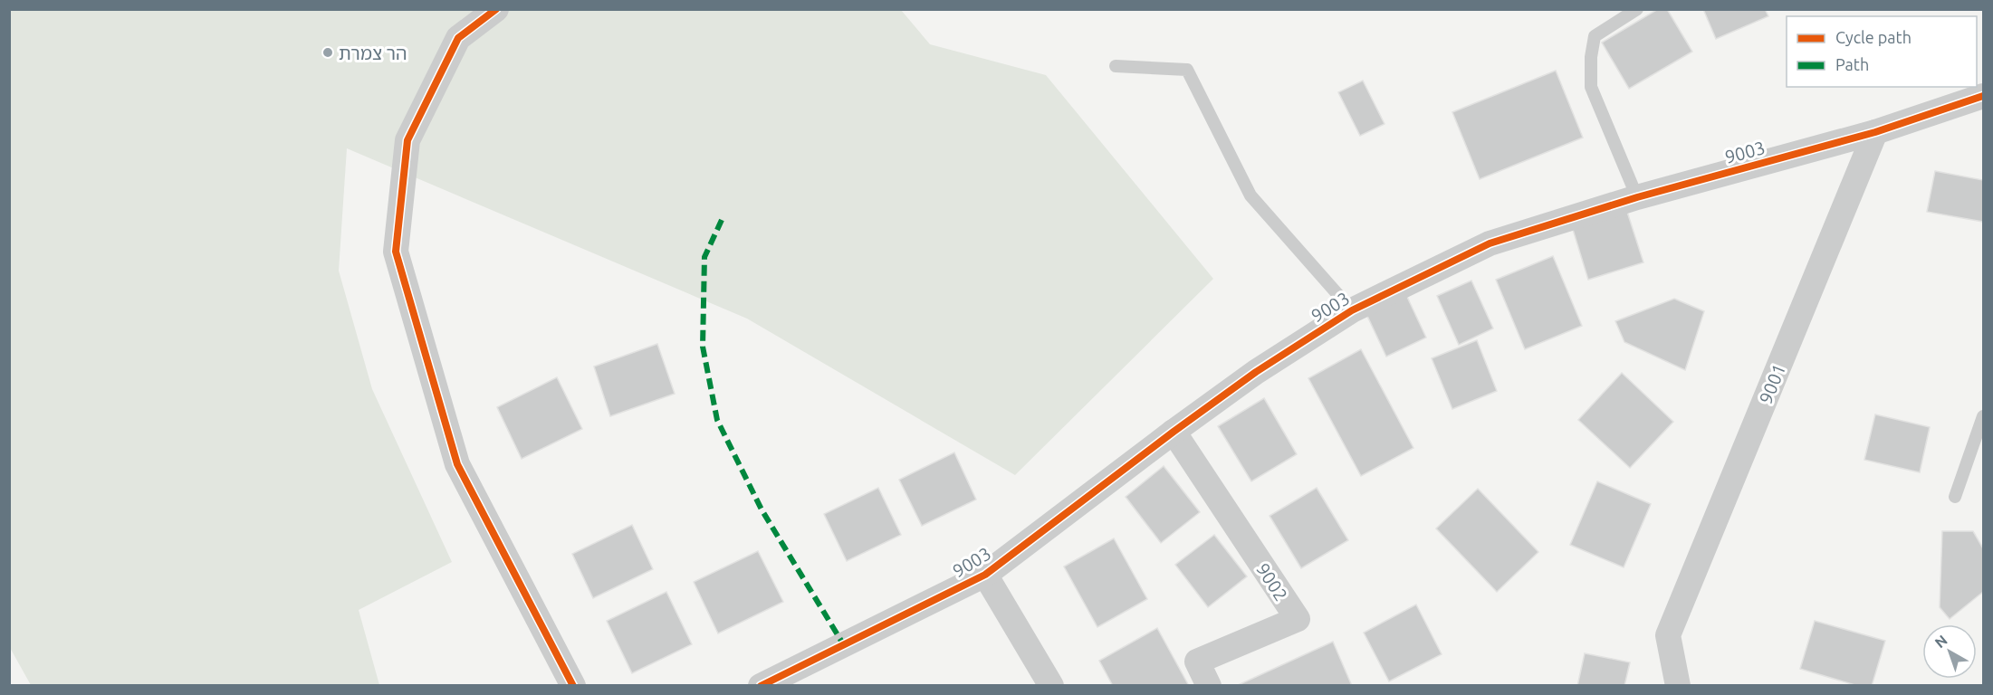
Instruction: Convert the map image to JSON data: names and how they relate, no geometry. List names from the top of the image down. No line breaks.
{"streets":{"street":["9003","9001","9002"]},"crossings":[["9003","9001"],["9003","9002"]],"places":["הר צמרת"],"legend":["Cycle path","Path"],"north":"top left"}
